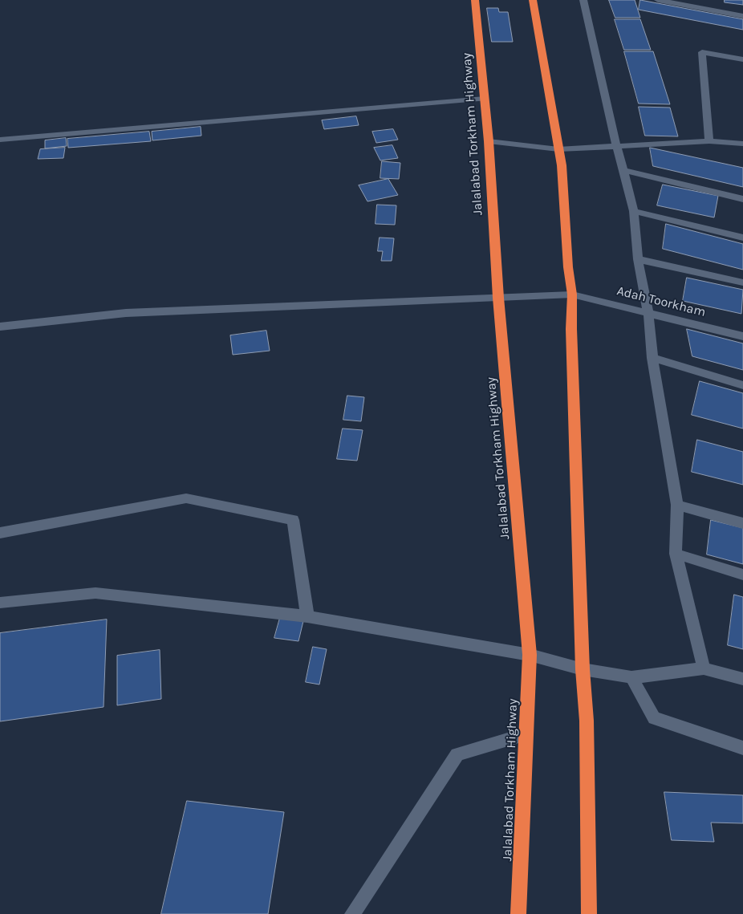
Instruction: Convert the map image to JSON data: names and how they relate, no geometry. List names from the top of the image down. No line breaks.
{"streets":{"highway":["Jalalabad Torkham Highway"],"street":["Adah Toorkham"]},"crossings":[["Jalalabad Torkham Highway","Adah Toorkham"]]}
